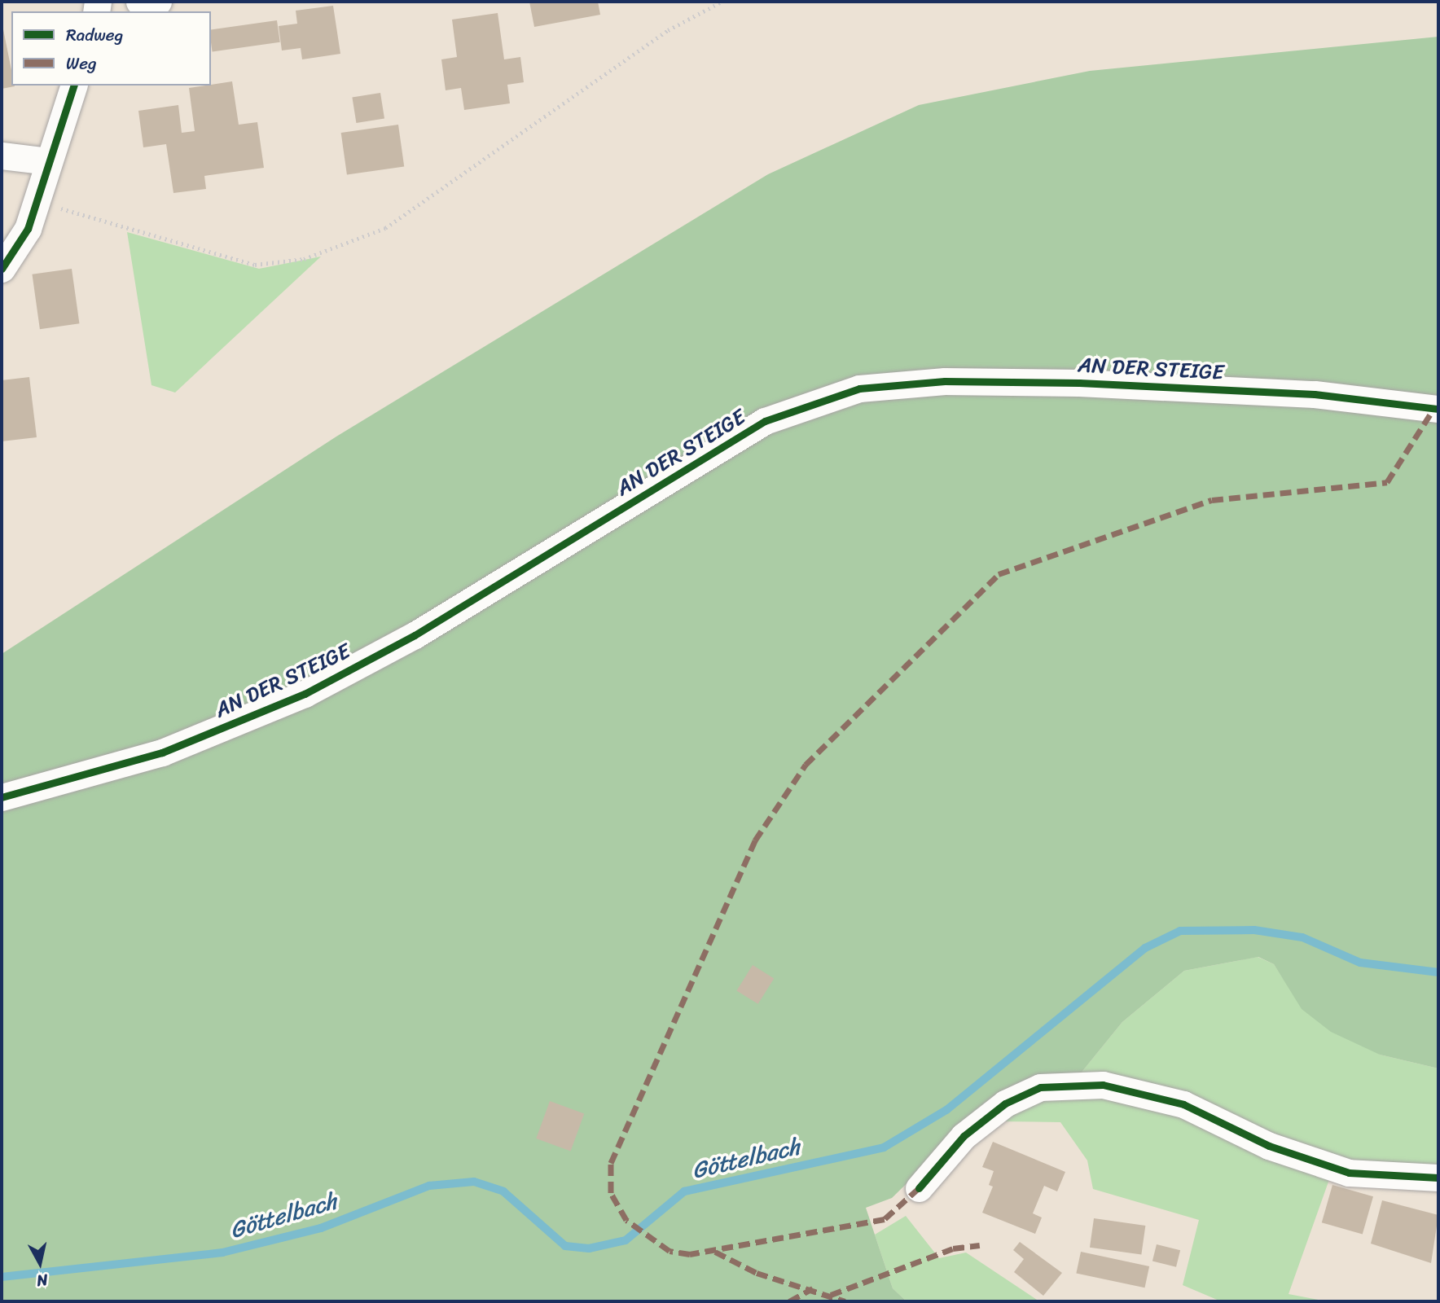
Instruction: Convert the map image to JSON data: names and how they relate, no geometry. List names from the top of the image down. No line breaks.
{"streets":{"street":["AN DER STEIGE"]},"water":["Göttelbach"],"legend":["Radweg","Weg"],"north":"bottom"}
